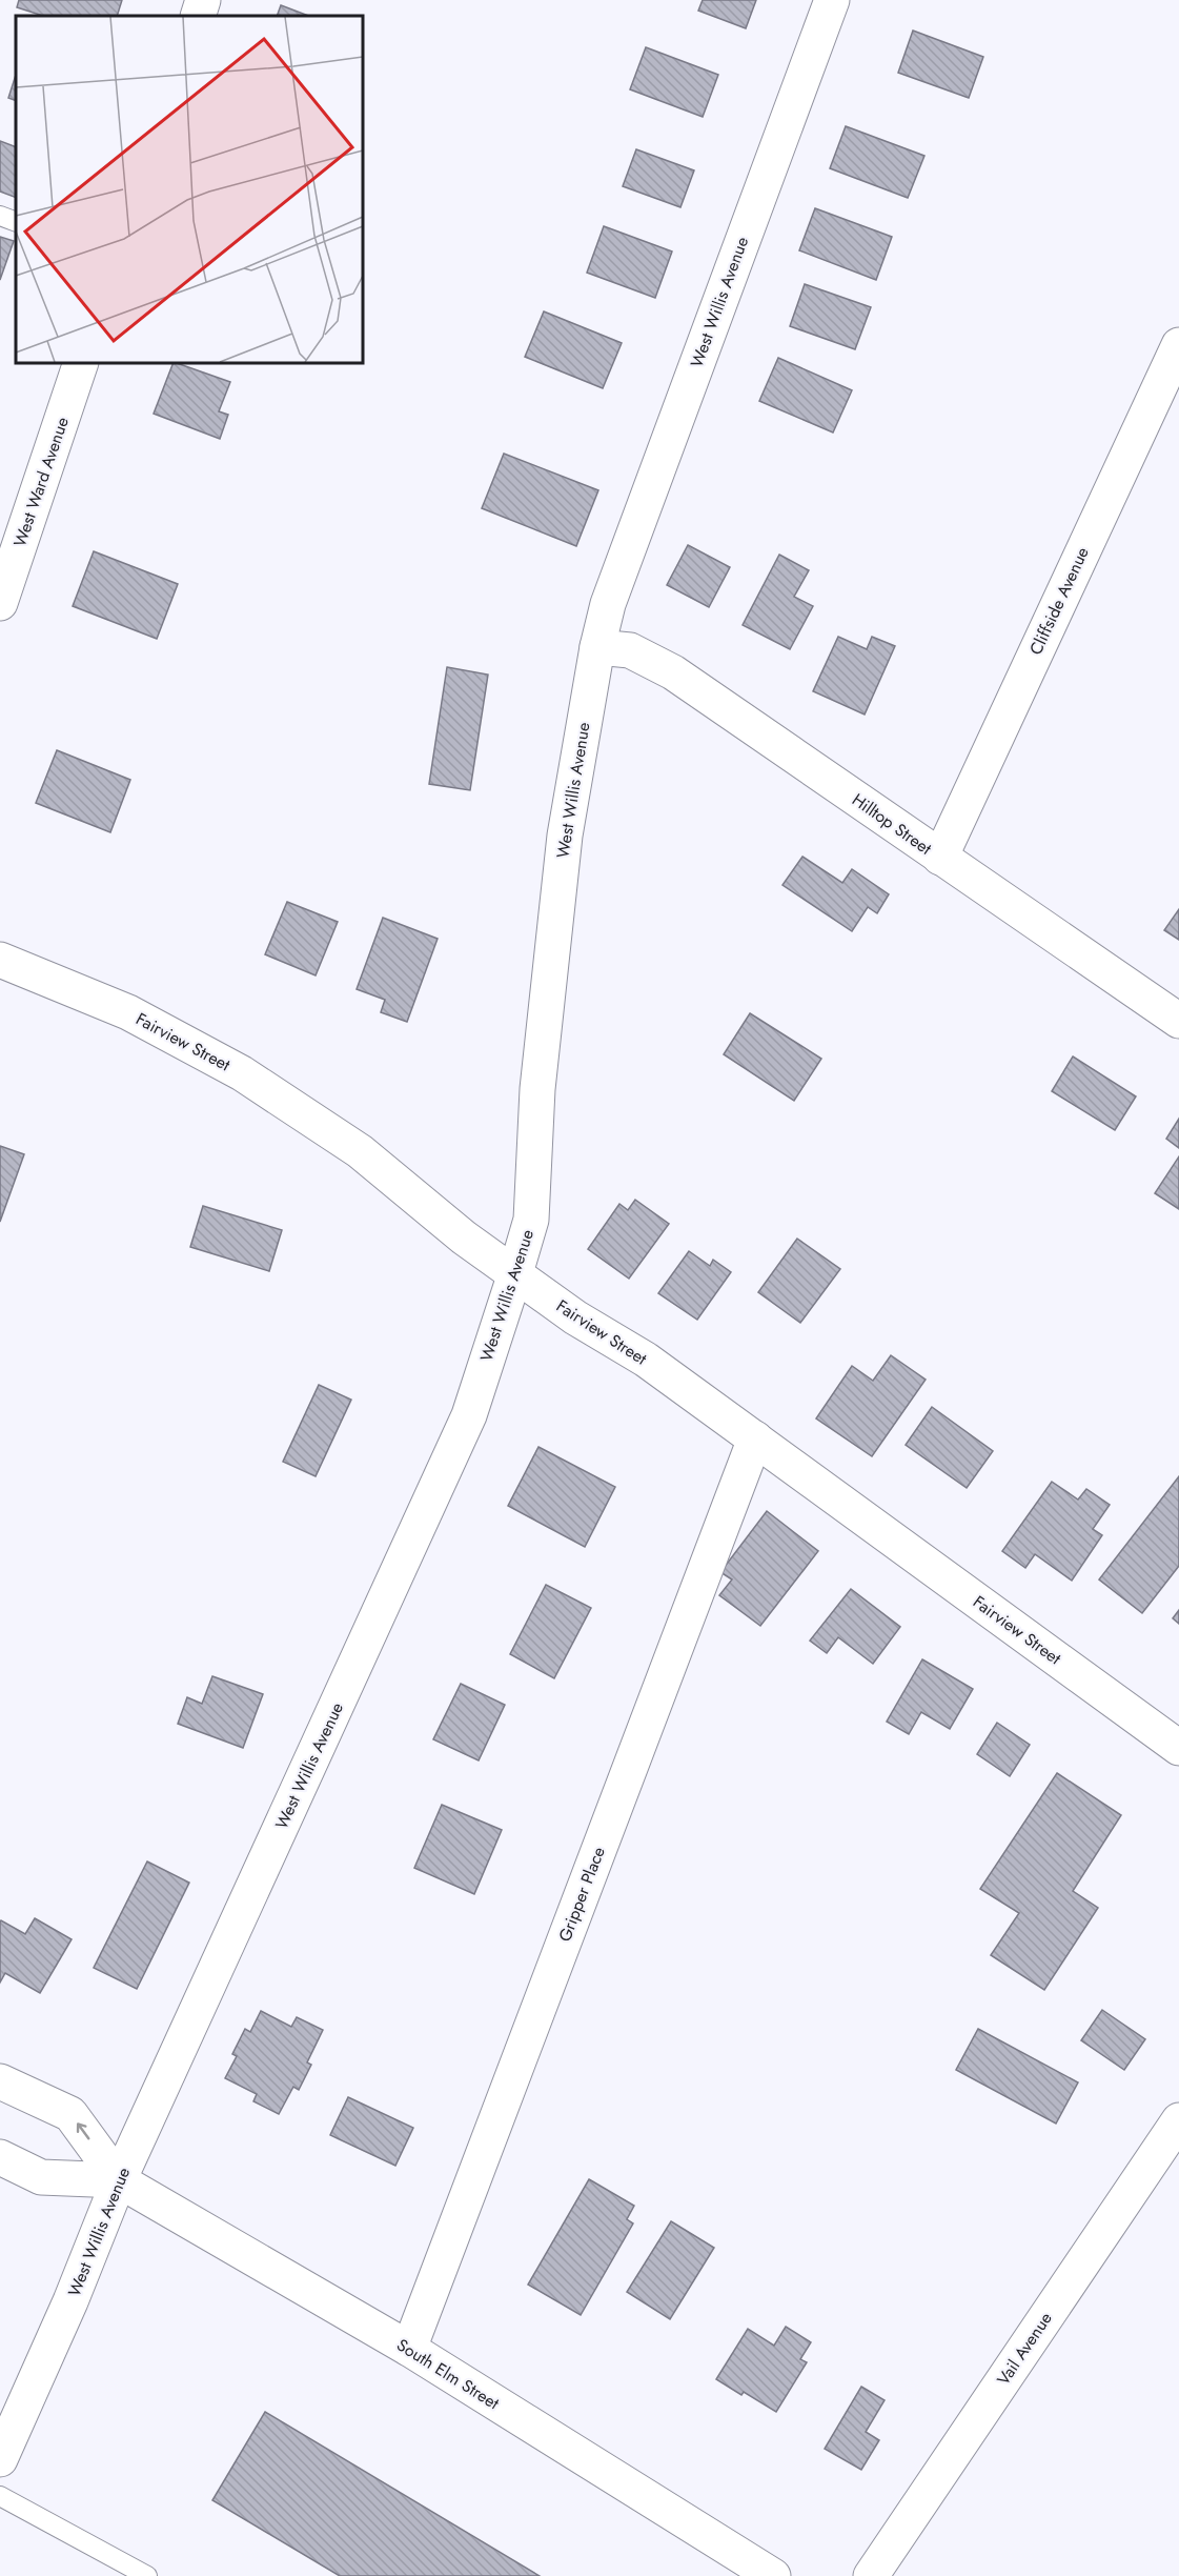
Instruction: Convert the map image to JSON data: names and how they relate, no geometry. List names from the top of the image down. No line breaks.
{"streets":{"street":["West Willis Avenue","West Ward Avenue","Cliffside Avenue","Hilltop Street","Fairview Street","Gripper Place","Vail Avenue","South Elm Street"]},"crossings":[["West Willis Avenue","Hilltop Street"],["West Willis Avenue","Fairview Street"],["West Willis Avenue","South Elm Street"],["Cliffside Avenue","Hilltop Street"],["Fairview Street","Gripper Place"],["Gripper Place","South Elm Street"]]}
